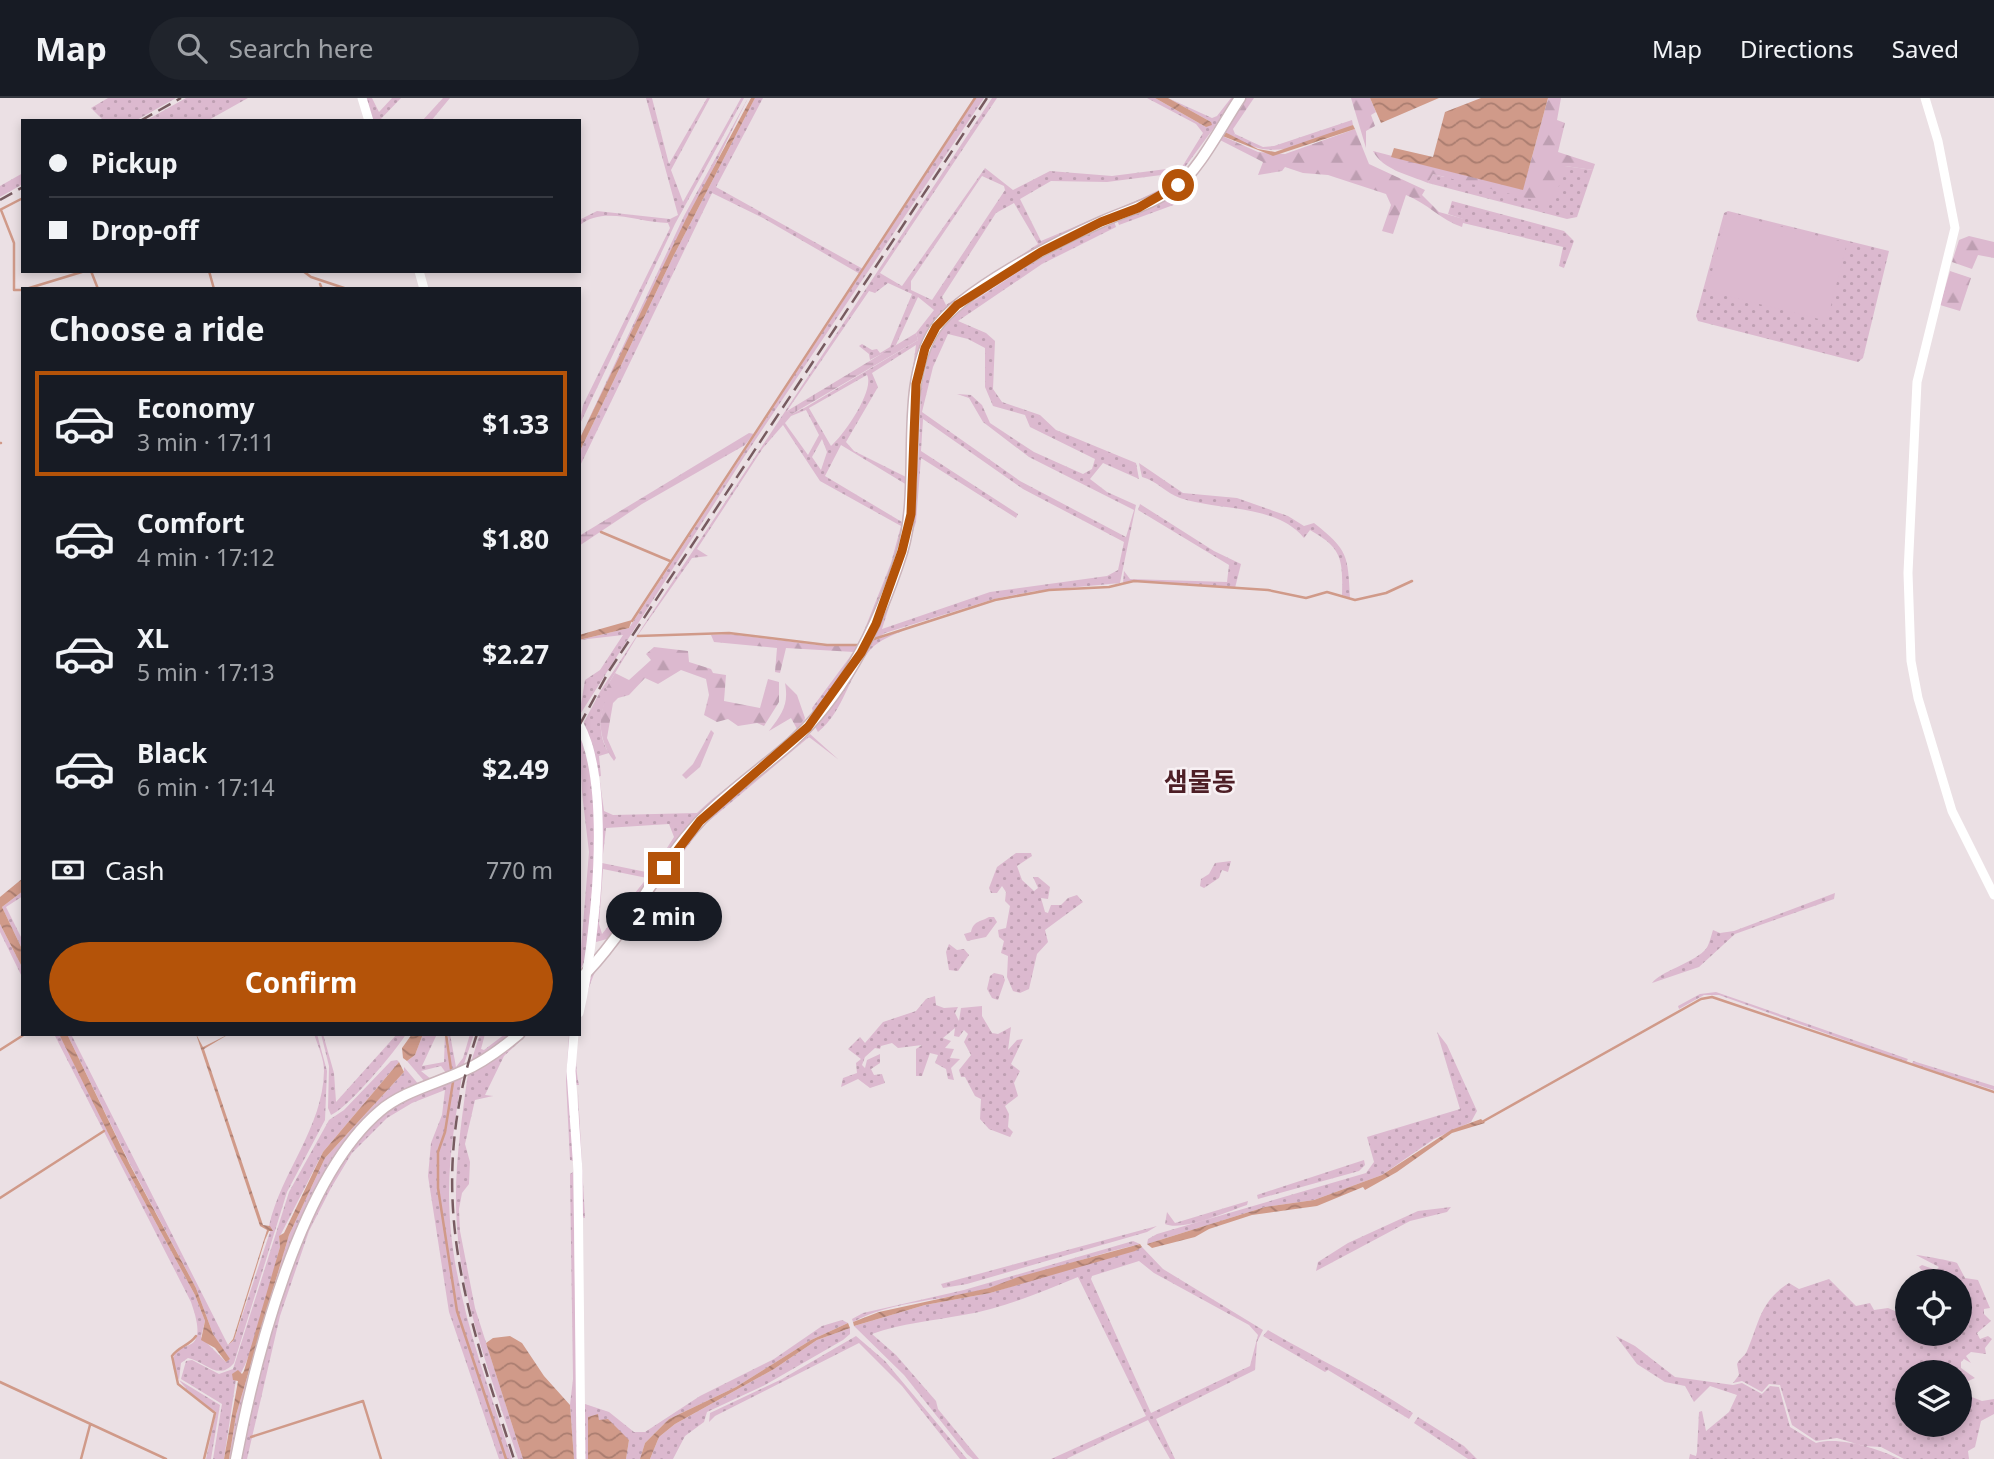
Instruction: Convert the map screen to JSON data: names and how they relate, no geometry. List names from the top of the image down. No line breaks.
{"districts":["샘물동"],"page":{"header":"Map","search":"Search here","nav":["Map","Directions","Saved"],"banner":["Pickup","Drop-off"],"heading":"Choose a ride","list":[{"name":"Economy","note":"3 min · 17:11","value":"$1.33"},{"name":"Comfort","note":"4 min · 17:12","value":"$1.80"},{"name":"XL","note":"5 min · 17:13","value":"$2.27"},{"name":"Black","note":"6 min · 17:14","value":"$2.49"}],"pay":["Cash","770 m"],"bubble":"2 min","buttons":"Confirm"}}
